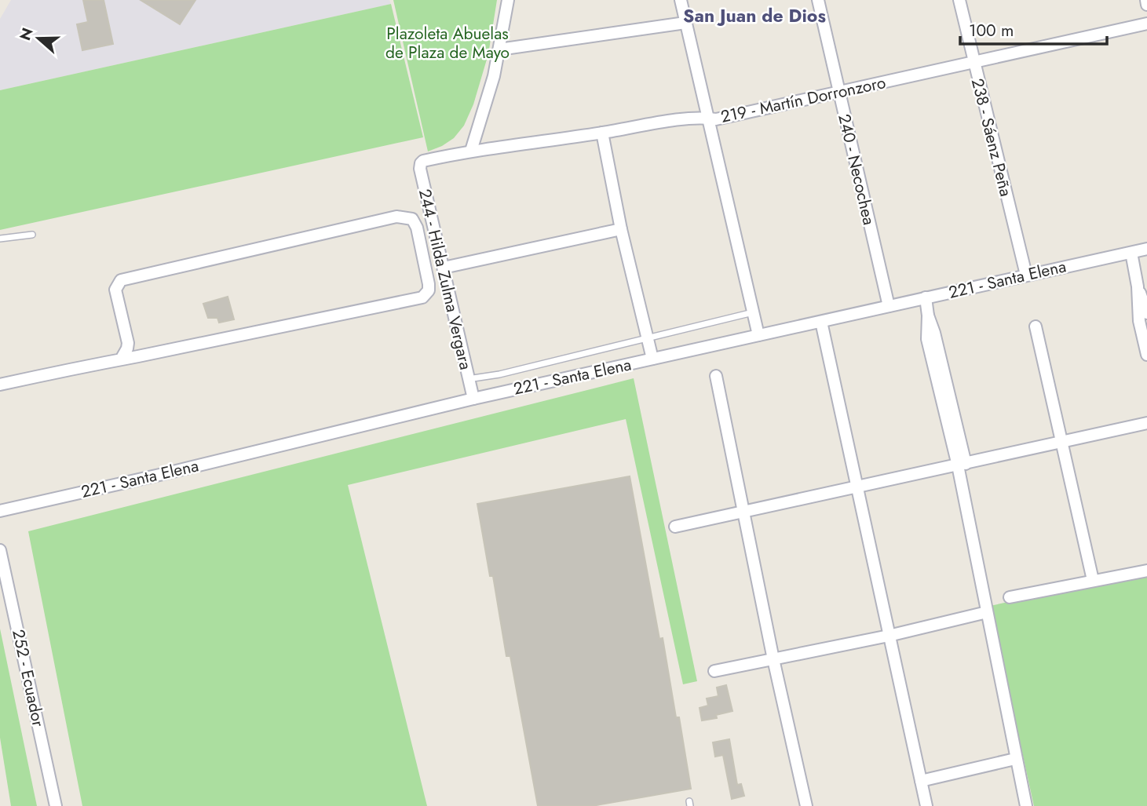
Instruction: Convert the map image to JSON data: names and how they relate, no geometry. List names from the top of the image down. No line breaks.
{"streets":{"street":["219 - Martín Dorronzoro","238 - Sáenz Peña","240 - Necochea","244 - Hilda Zulma Vergara","221 - Santa Elena","252 - Ecuador"]},"crossings":[["219 - Martín Dorronzoro","238 - Sáenz Peña"],["219 - Martín Dorronzoro","240 - Necochea"],["219 - Martín Dorronzoro","244 - Hilda Zulma Vergara"],["238 - Sáenz Peña","221 - Santa Elena"],["240 - Necochea","221 - Santa Elena"],["244 - Hilda Zulma Vergara","221 - Santa Elena"]],"districts":["San Juan de Dios"],"parks":["Plazoleta Abuelas de Plaza de Mayo"],"scale_bar":"100 m","north":"left"}
